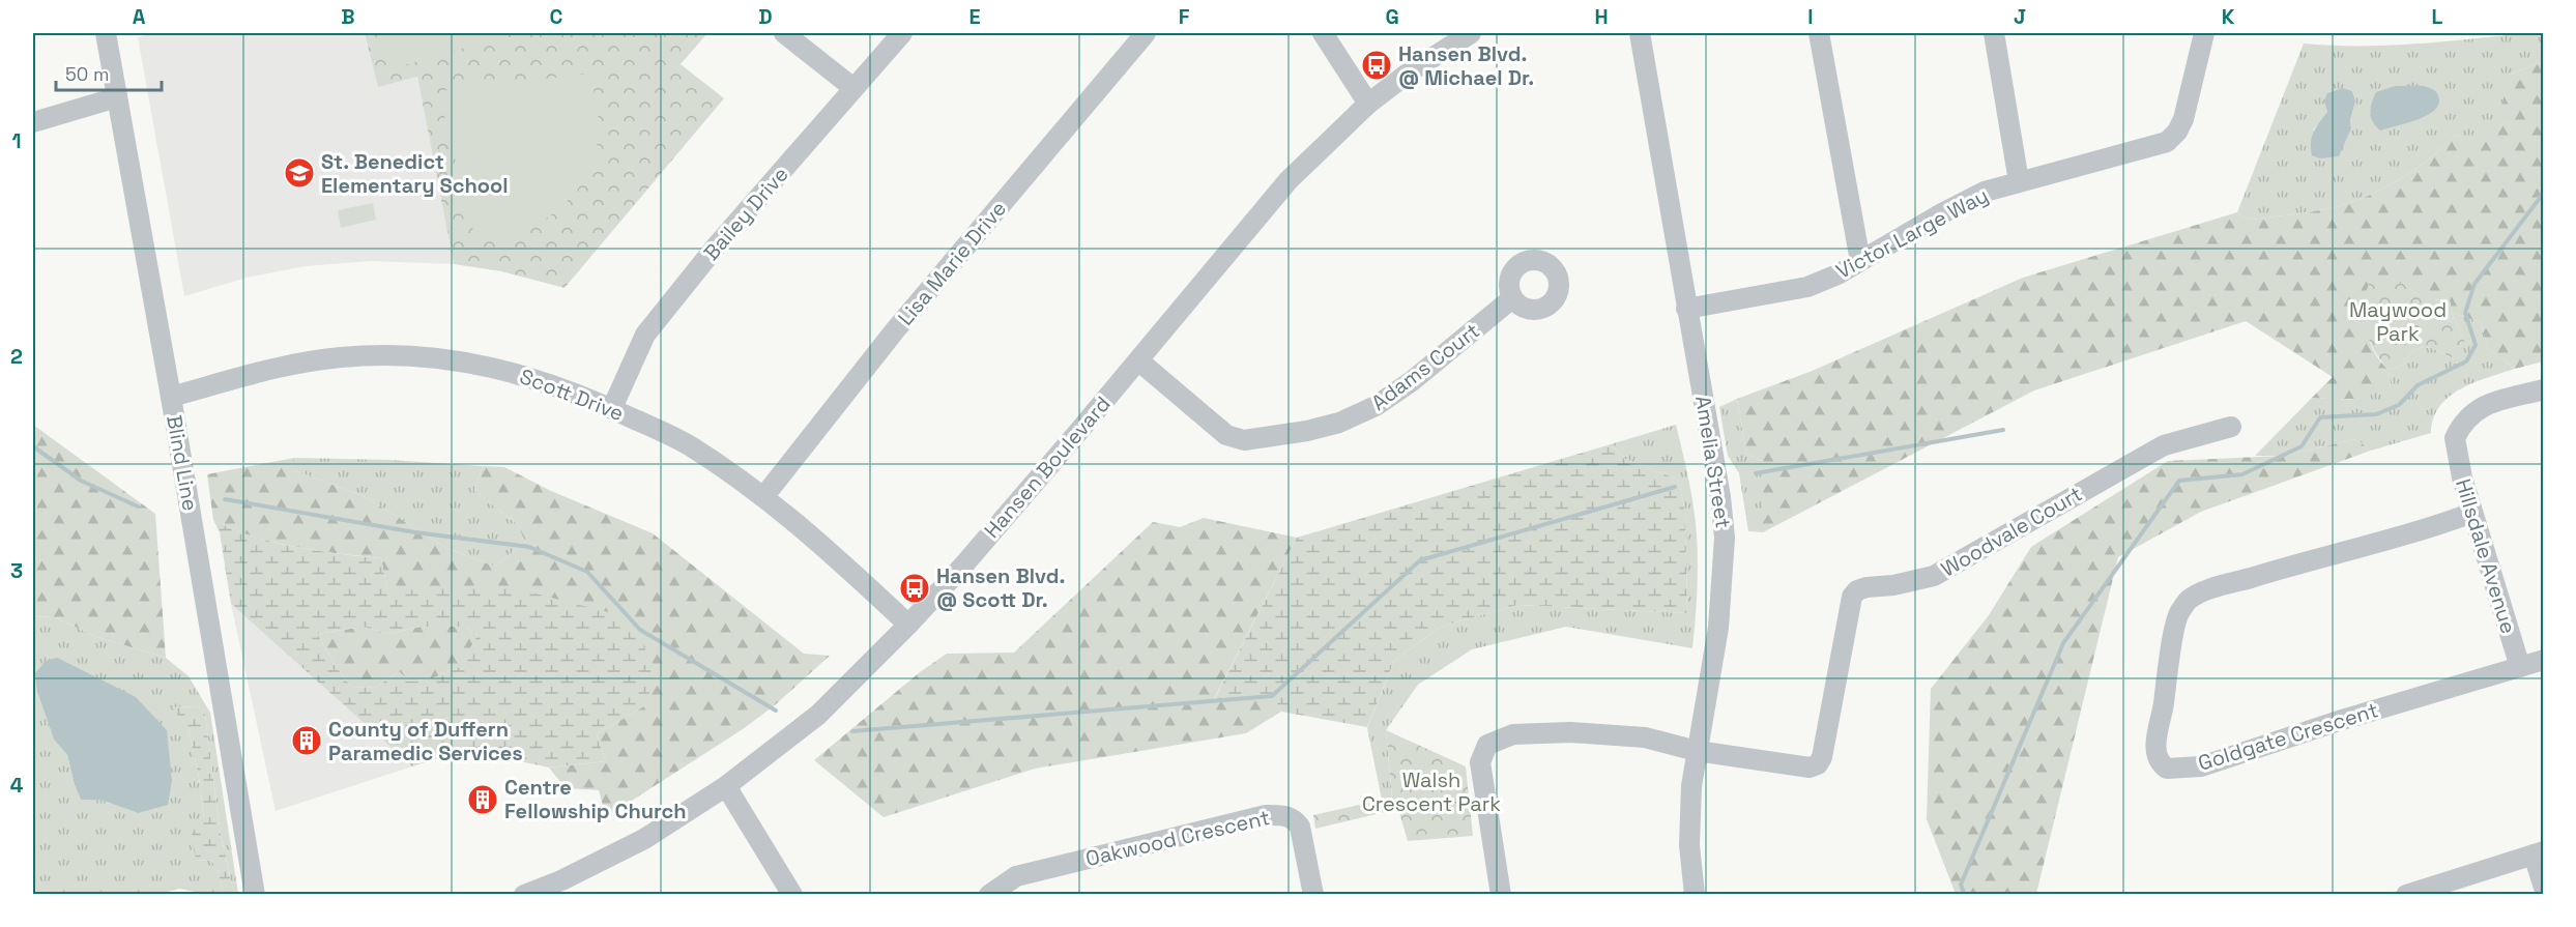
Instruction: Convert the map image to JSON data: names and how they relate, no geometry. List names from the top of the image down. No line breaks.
{"streets":{"street":["Bailey Drive","Victor Large Way","Lisa Marie Drive","Adams Court","Scott Drive","Amelia Street","Blind Line","Hansen Boulevard","Woodvale Court","Hillsdale Avenue","Goldgate Crescent","Oakwood Crescent"]},"crossings":[["Bailey Drive","Scott Drive"],["Victor Large Way","Amelia Street"],["Lisa Marie Drive","Scott Drive"],["Adams Court","Hansen Boulevard"],["Scott Drive","Blind Line"],["Scott Drive","Hansen Boulevard"],["Amelia Street","Woodvale Court"],["Hillsdale Avenue","Goldgate Crescent"]],"parks":["Maywood Park","Walsh Crescent Park"],"places":{"bus stop":["Hansen Blvd. @ Michael Dr.","Hansen Blvd. @ Scott Dr."],"school or university":["St. Benedict Elementary School"],"building":["County of Duffern Paramedic Services","Centre Fellowship Church"]},"scale_bar":"50 m","grid":{"columns":["A","B","C","D","E","F","G","H","I","J","K","L"],"rows":["1","2","3","4"]}}
